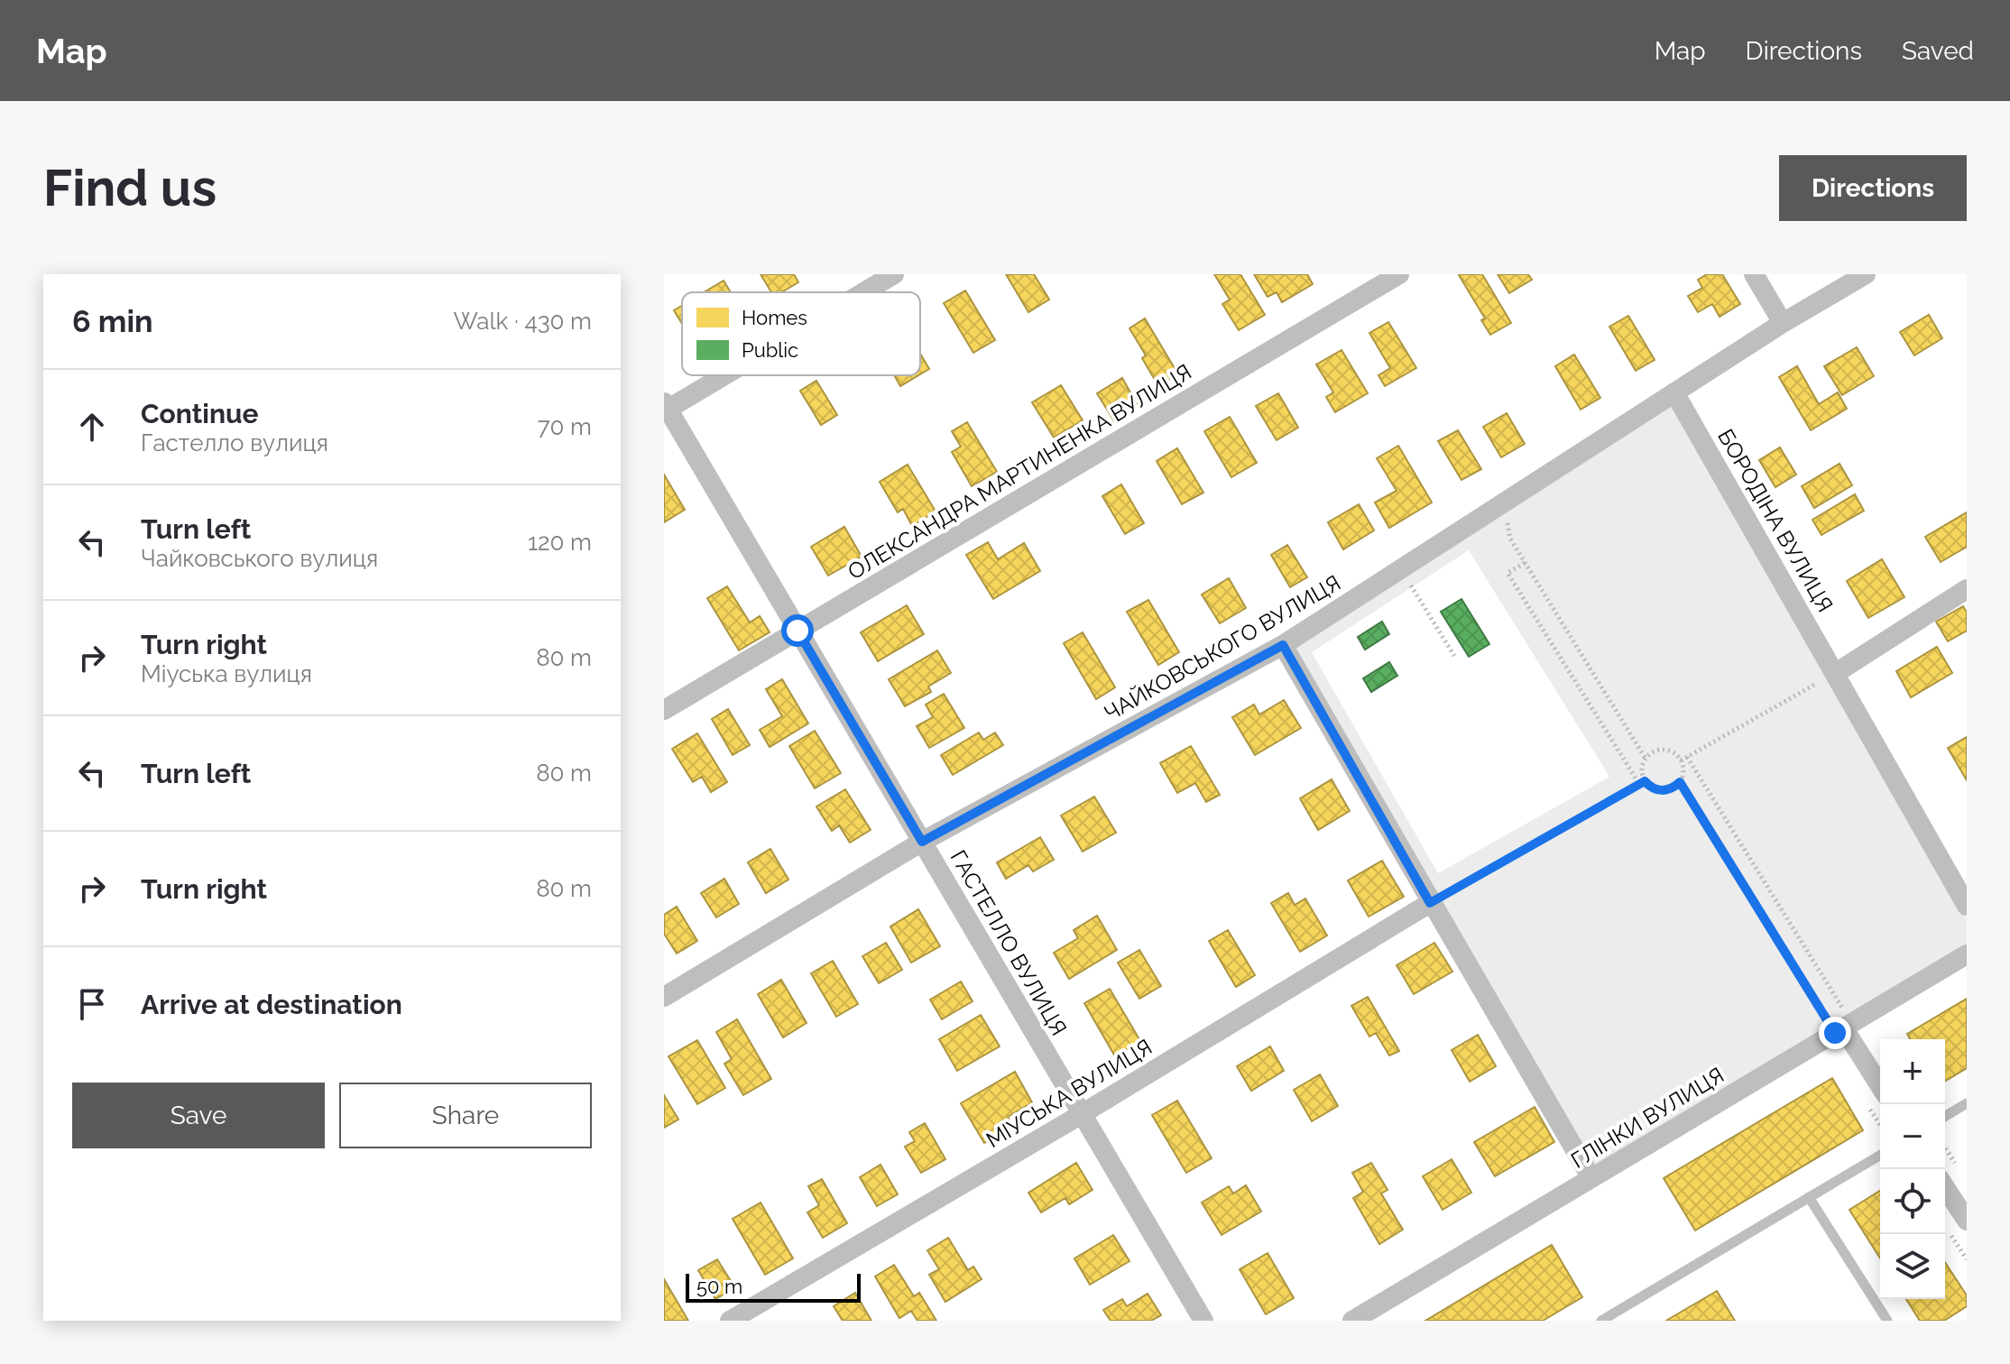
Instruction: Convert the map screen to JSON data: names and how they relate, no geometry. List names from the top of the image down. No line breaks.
{"streets":{"street":["ОЛЕКСАНДРА МАРТИНЕНКА ВУЛИЦЯ","БОРОДІНА ВУЛИЦЯ","ЧАЙКОВСЬКОГО ВУЛИЦЯ","ГАСТЕЛЛО ВУЛИЦЯ","МІУСЬКА ВУЛИЦЯ","ГЛІНКИ ВУЛИЦЯ"]},"crossings":[["ОЛЕКСАНДРА МАРТИНЕНКА ВУЛИЦЯ","ГАСТЕЛЛО ВУЛИЦЯ"],["БОРОДІНА ВУЛИЦЯ","ЧАЙКОВСЬКОГО ВУЛИЦЯ"],["ЧАЙКОВСЬКОГО ВУЛИЦЯ","ГАСТЕЛЛО ВУЛИЦЯ"],["ГАСТЕЛЛО ВУЛИЦЯ","МІУСЬКА ВУЛИЦЯ"]],"legend":["Homes","Public"],"scale_bar":"50 m","page":{"header":"Map","nav":["Map","Directions","Saved"],"buttons":["Directions",["Save","Share"]],"title":"Find us","heading":["6 min","Walk · 430 m"],"list":[["Continue","Гастелло вулиця","70 m"],["Turn left","Чайковського вулиця","120 m"],["Turn right","Міуська вулиця","80 m"],["Turn left","80 m"],["Turn right","80 m"],"Arrive at destination"],"map_buttons":["+","−"],"scale":"50 m"}}
